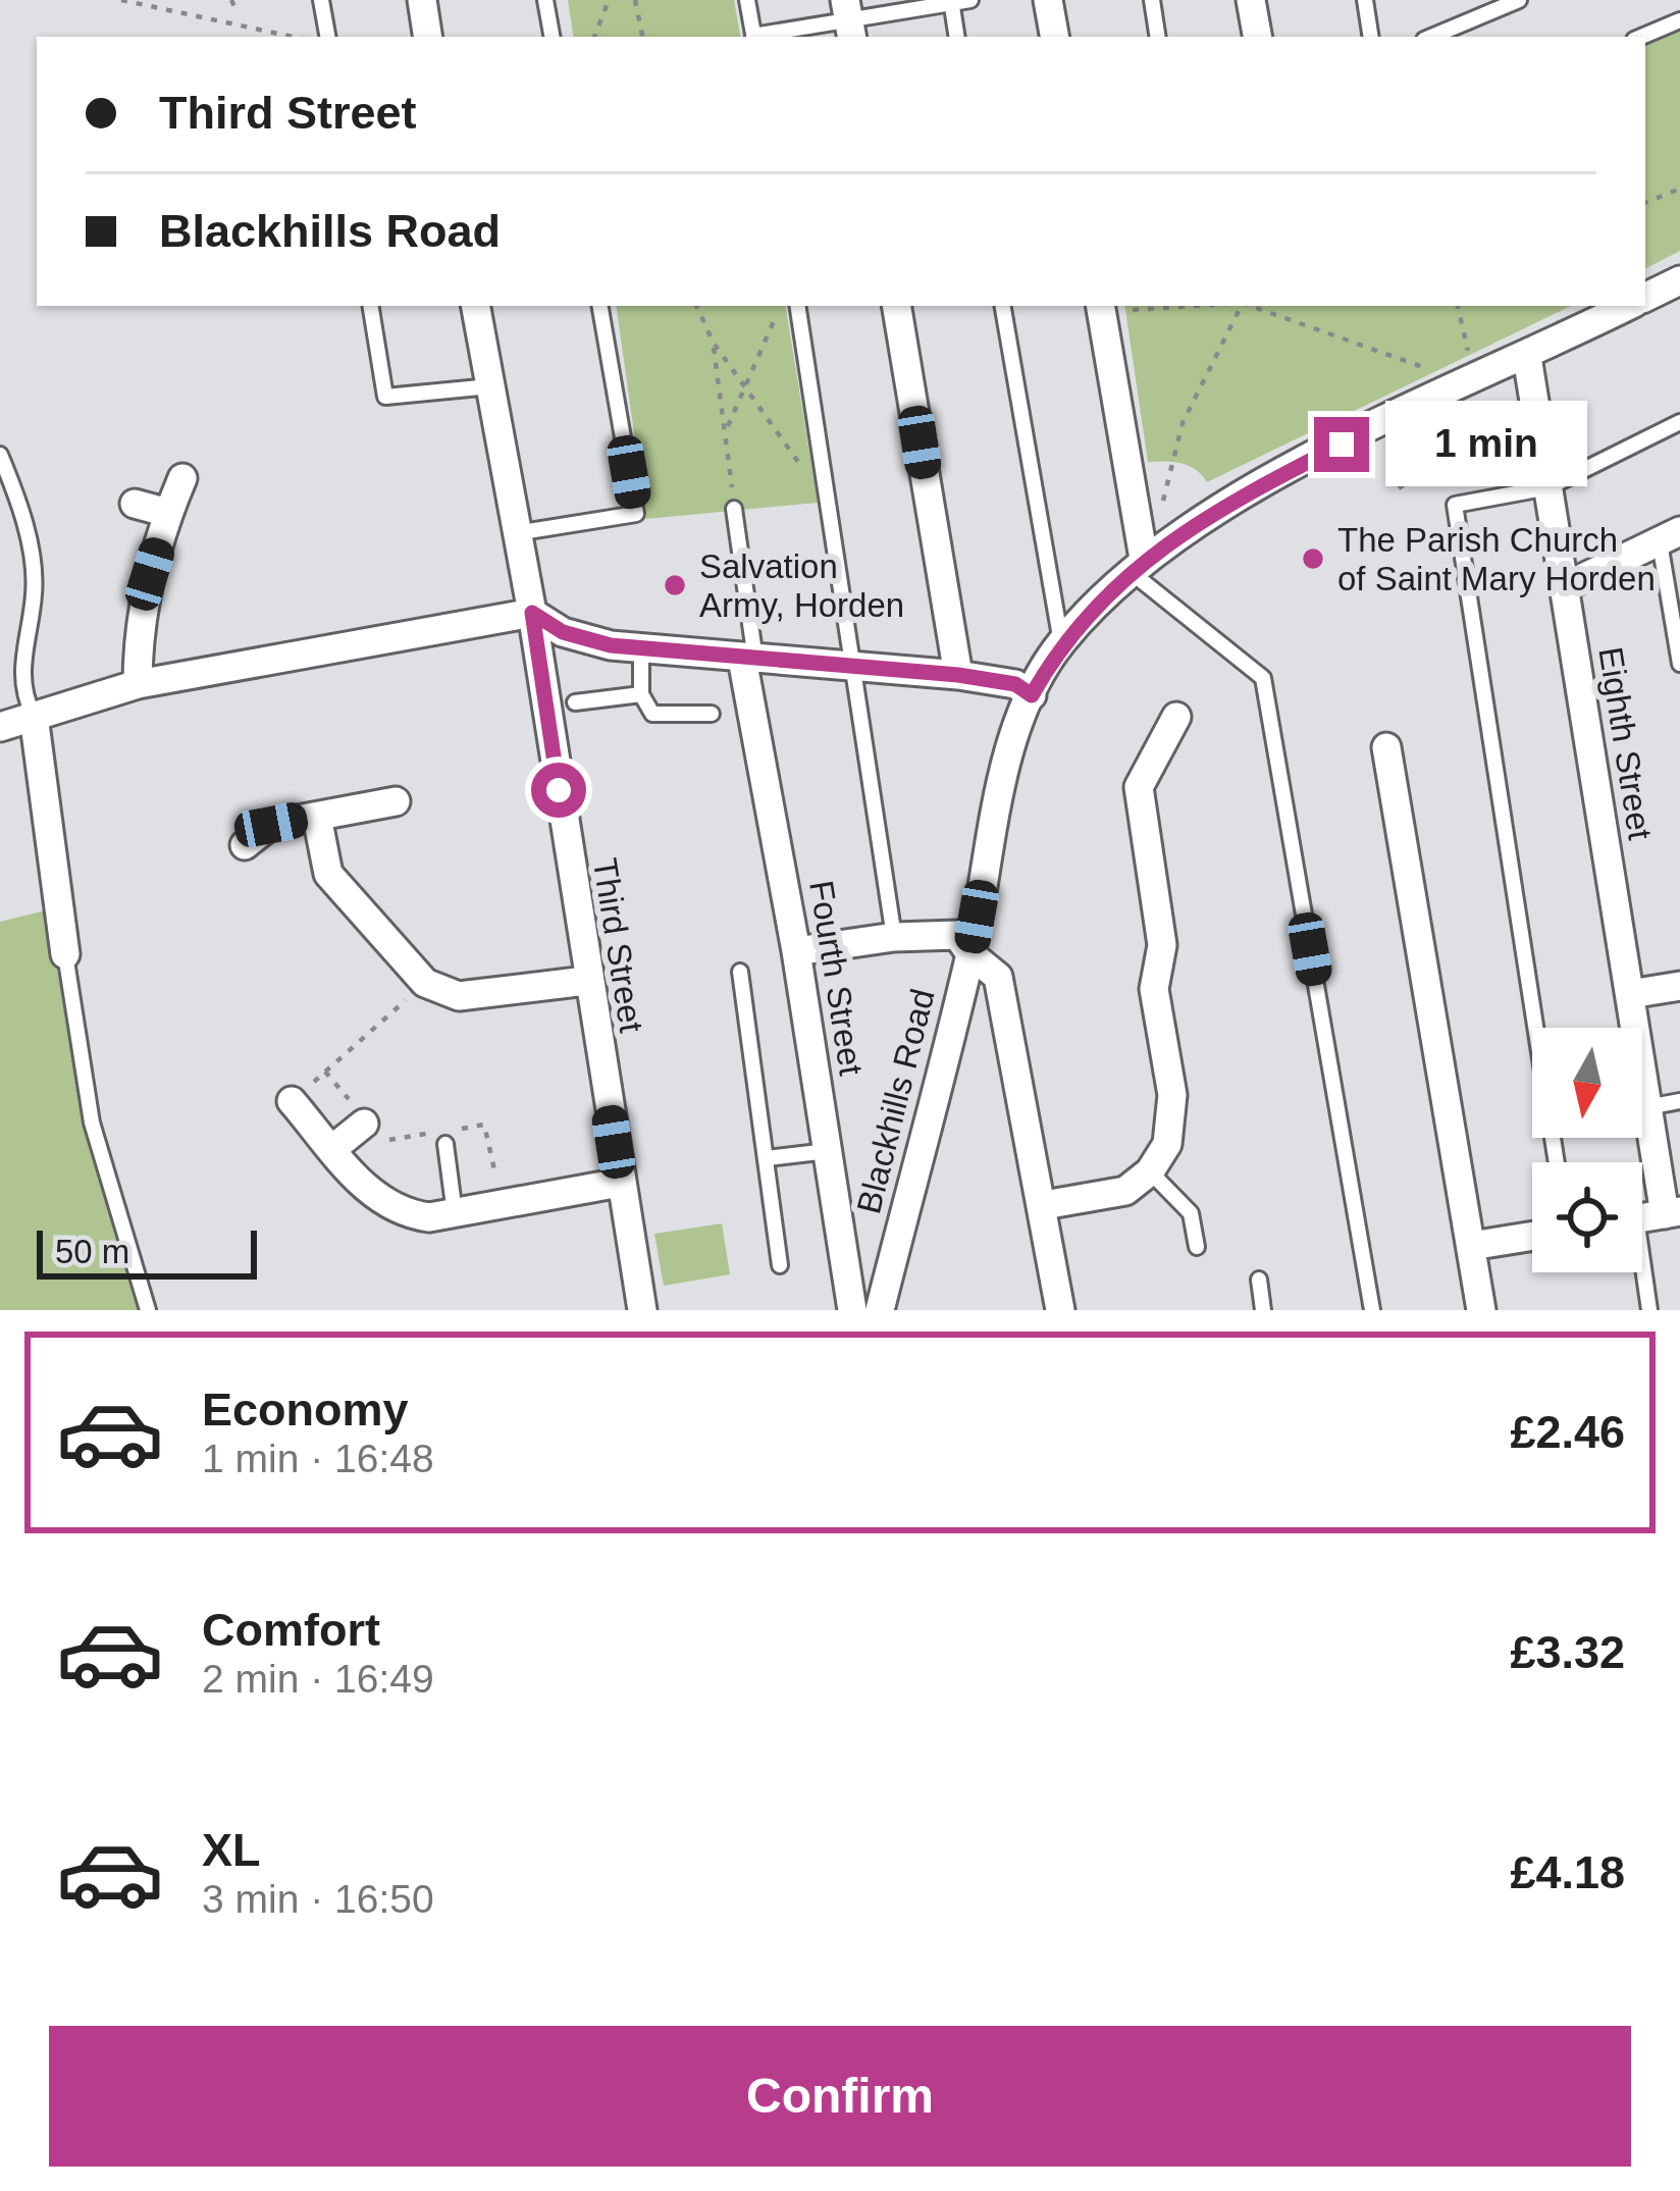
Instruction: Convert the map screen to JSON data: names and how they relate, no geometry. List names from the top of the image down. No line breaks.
{"streets":{"street":["Eighth Street","Third Street","Fourth Street","Blackhills Road"]},"crossings":[["Eighth Street","Blackhills Road"]],"places":["The Parish Church of Saint Mary Horden","Salvation Army, Horden"],"scale_bar":"50 m","north":"bottom","page":{"banner":["Third Street","Blackhills Road"],"bubble":"1 min","scale":"50 m","list":[{"name":"Economy","note":"1 min · 16:48","value":"£2.46"},{"name":"Comfort","note":"2 min · 16:49","value":"£3.32"},{"name":"XL","note":"3 min · 16:50","value":"£4.18"}],"buttons":"Confirm"}}
